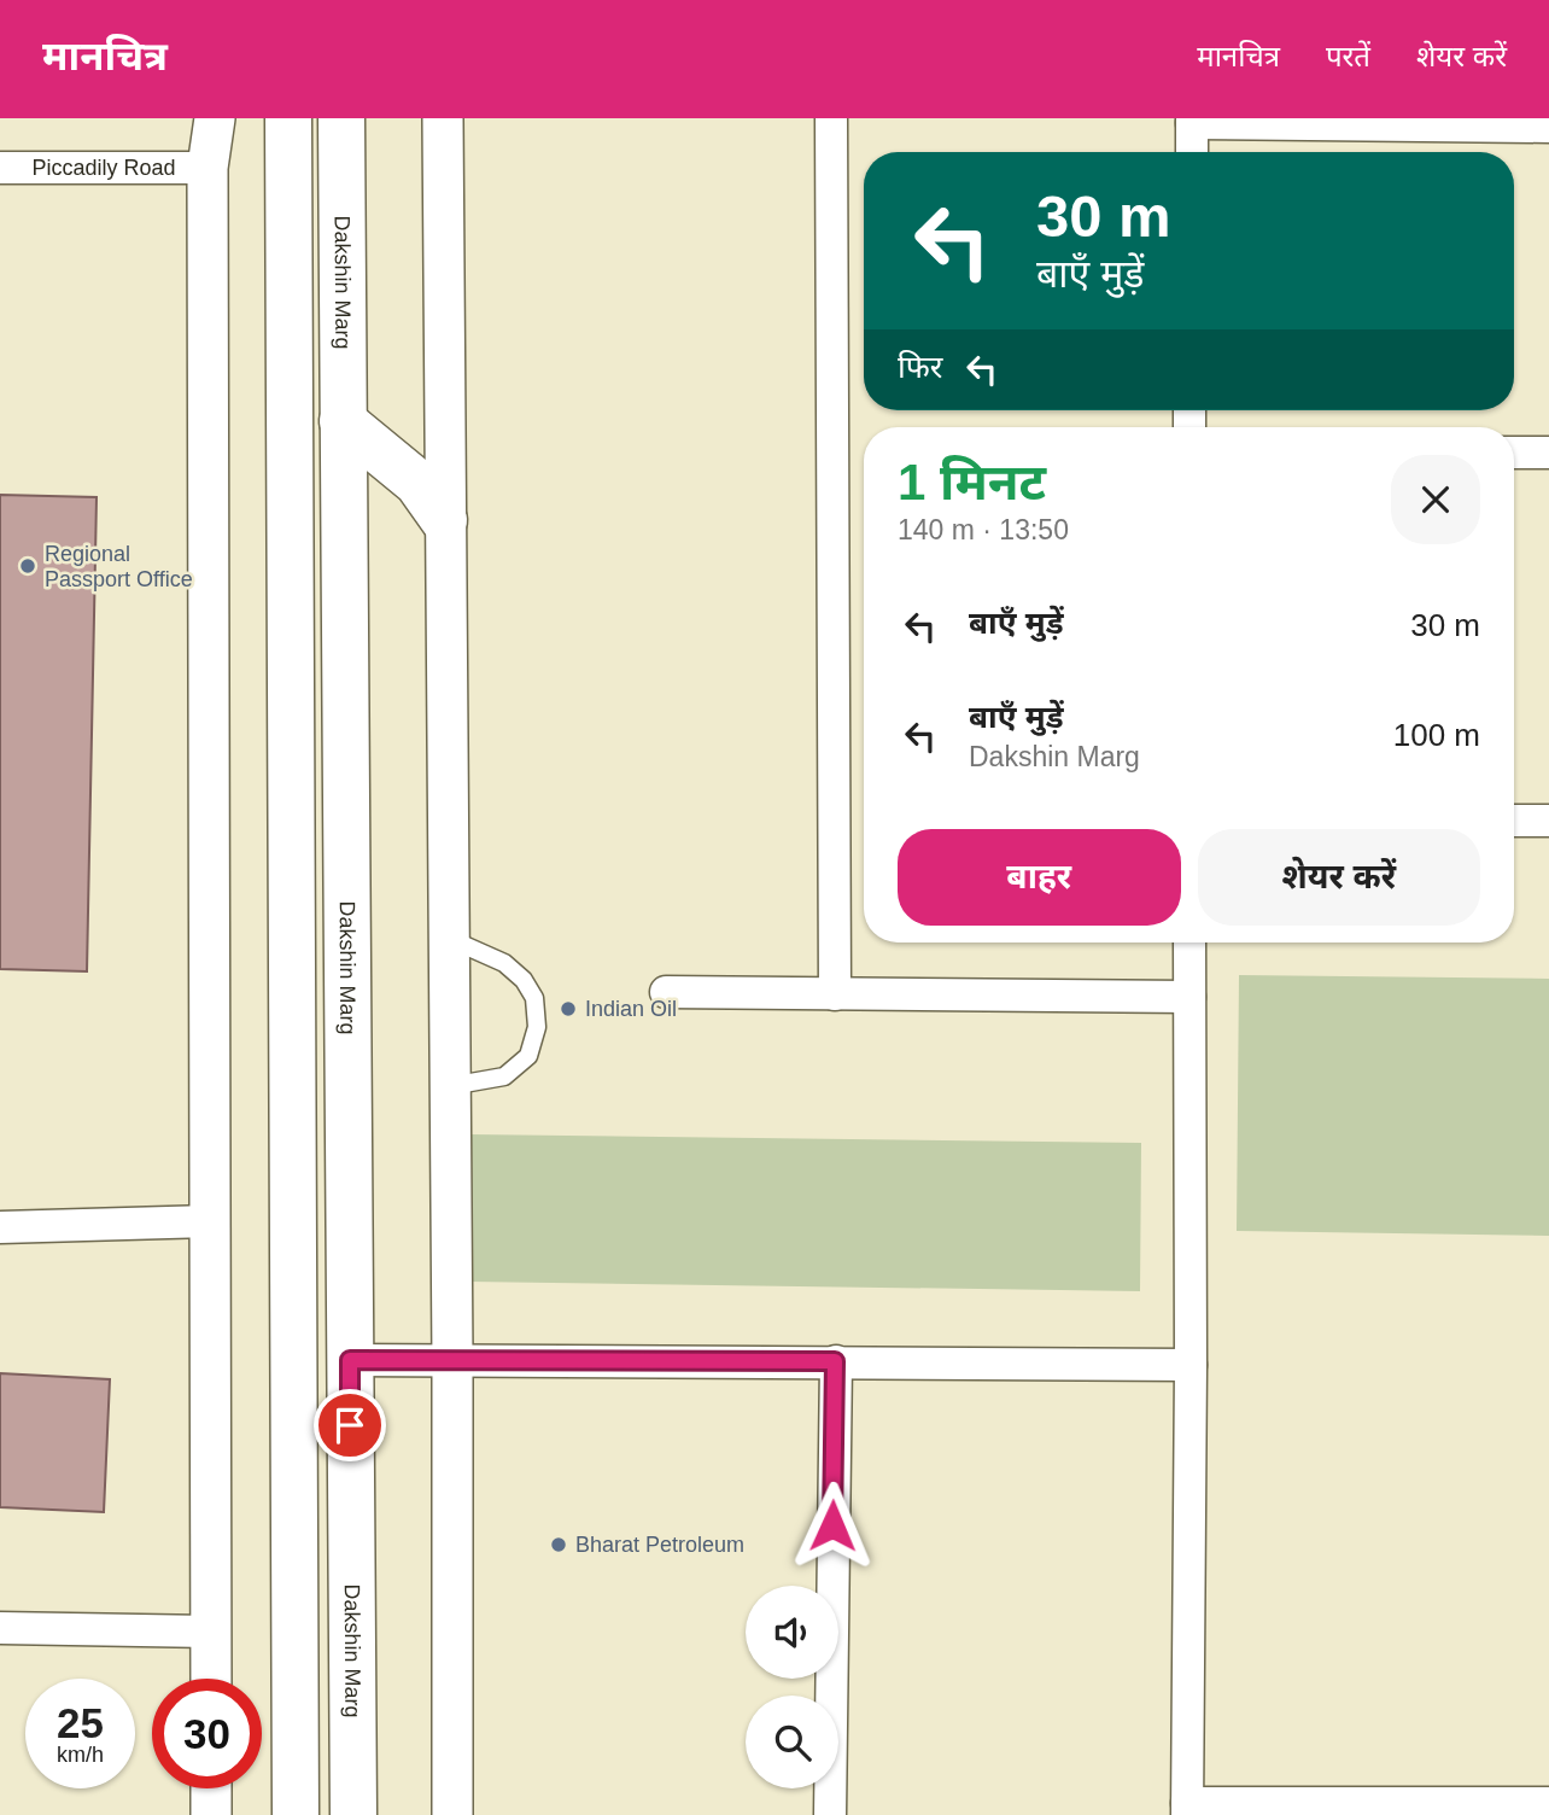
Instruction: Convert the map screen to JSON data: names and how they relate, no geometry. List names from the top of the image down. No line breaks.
{"streets":{"main road":["Dakshin Marg"],"street":["Piccadily Road"]},"places":["Regional Passport Office","Indian Oil","Bharat Petroleum"],"page":{"header":"मानचित्र","nav":["मानचित्र","परतें","शेयर करें"],"turn":["30 m","बाएँ मुड़ें"],"then":"फिर","heading":["1 मिनट","140 m · 13:50"],"list":[{"name":"बाएँ मुड़ें","value":"30 m"},{"name":"बाएँ मुड़ें","note":"Dakshin Marg","value":"100 m"}],"buttons":["बाहर","शेयर करें"],"speed":"25 km/h","limit":"30"}}
